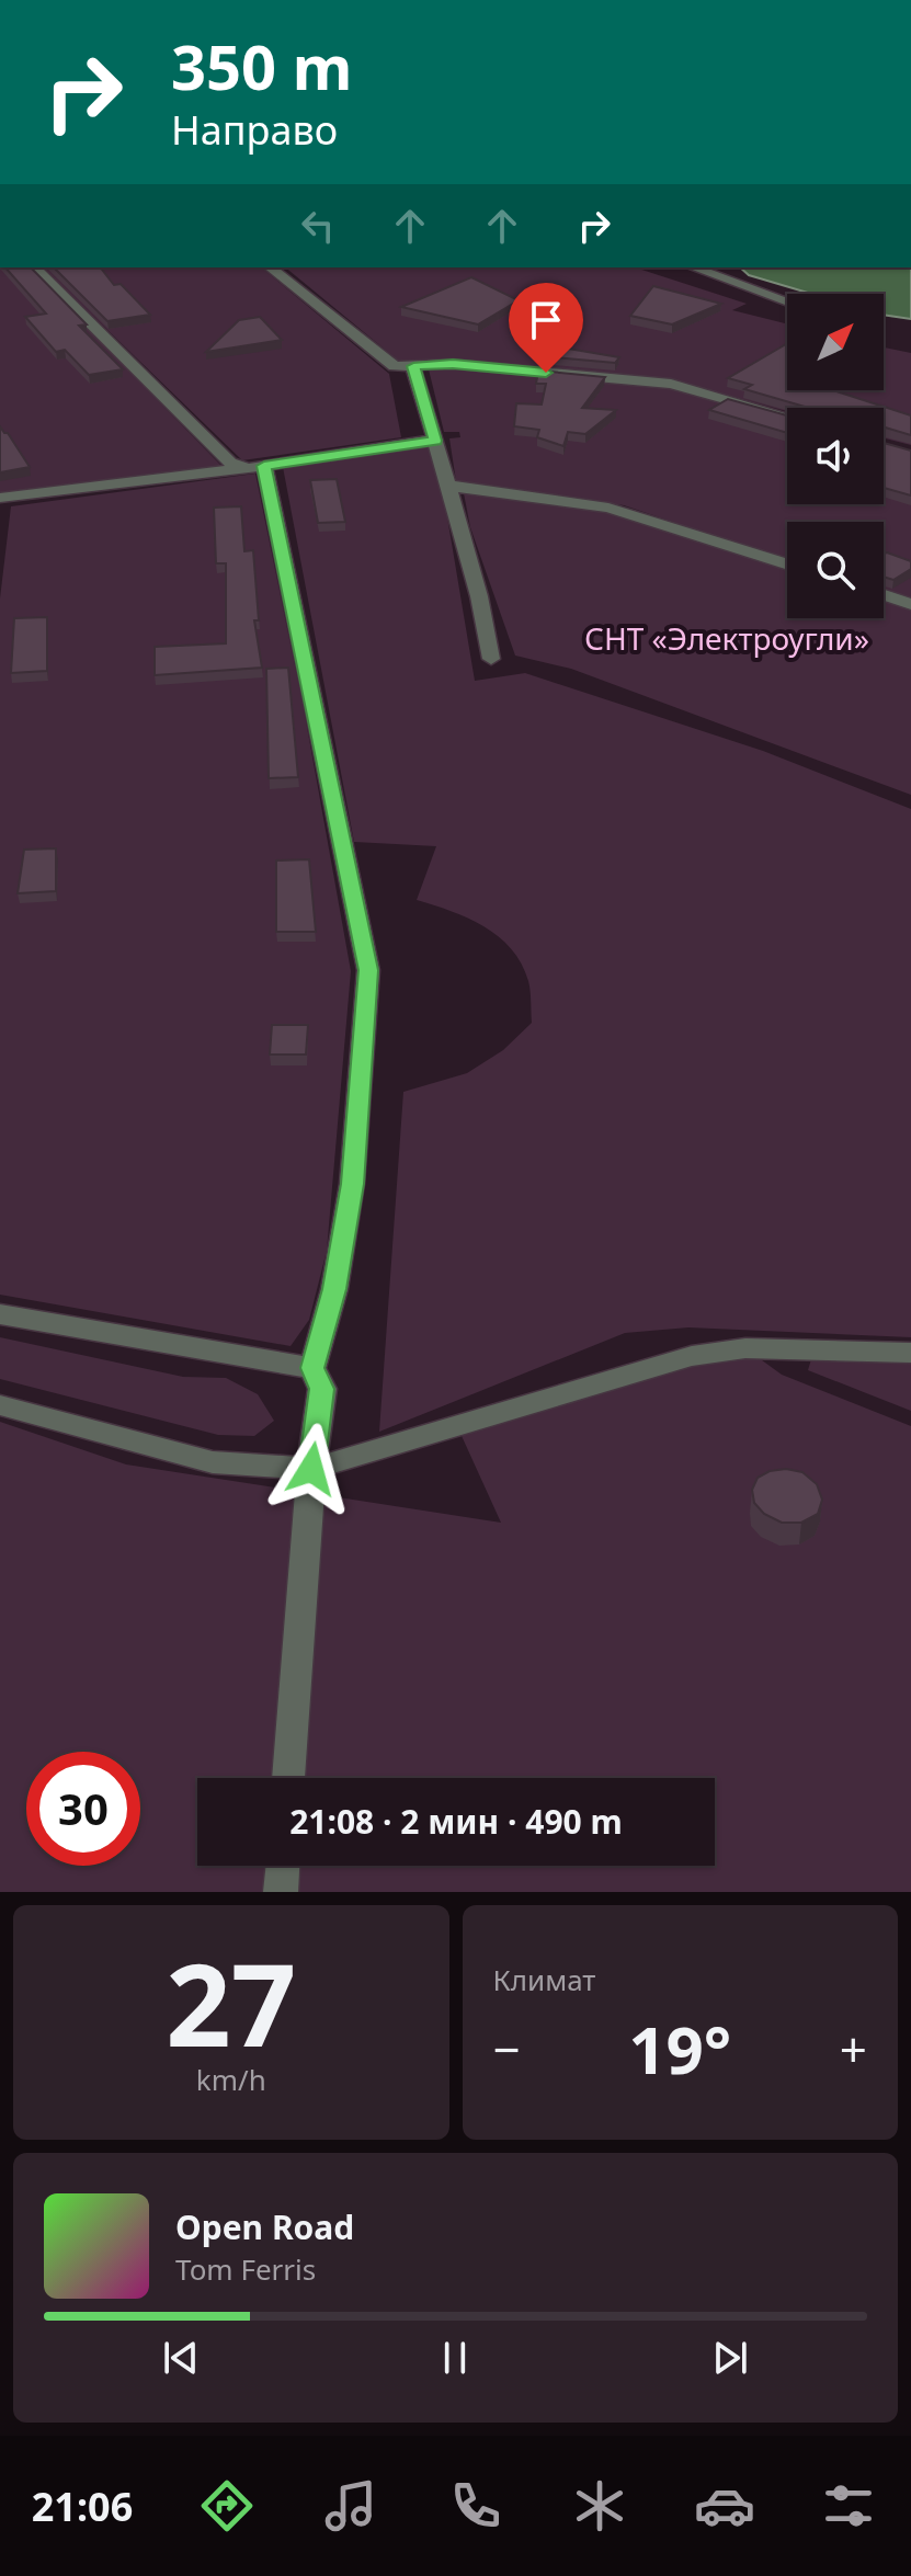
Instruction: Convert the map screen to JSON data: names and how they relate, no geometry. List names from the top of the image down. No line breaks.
{"parks":["СНТ «Электроугли»"],"north":"top right","page":{"turn":["350 m","Направо"],"limit":"30","trip":"21:08 · 2 мин · 490 m","tile":[["27","km/h"],"Климат"],"heat":["−","19°","+"],"song":["Open Road","Tom Ferris"],"tabs":"21:06"}}
